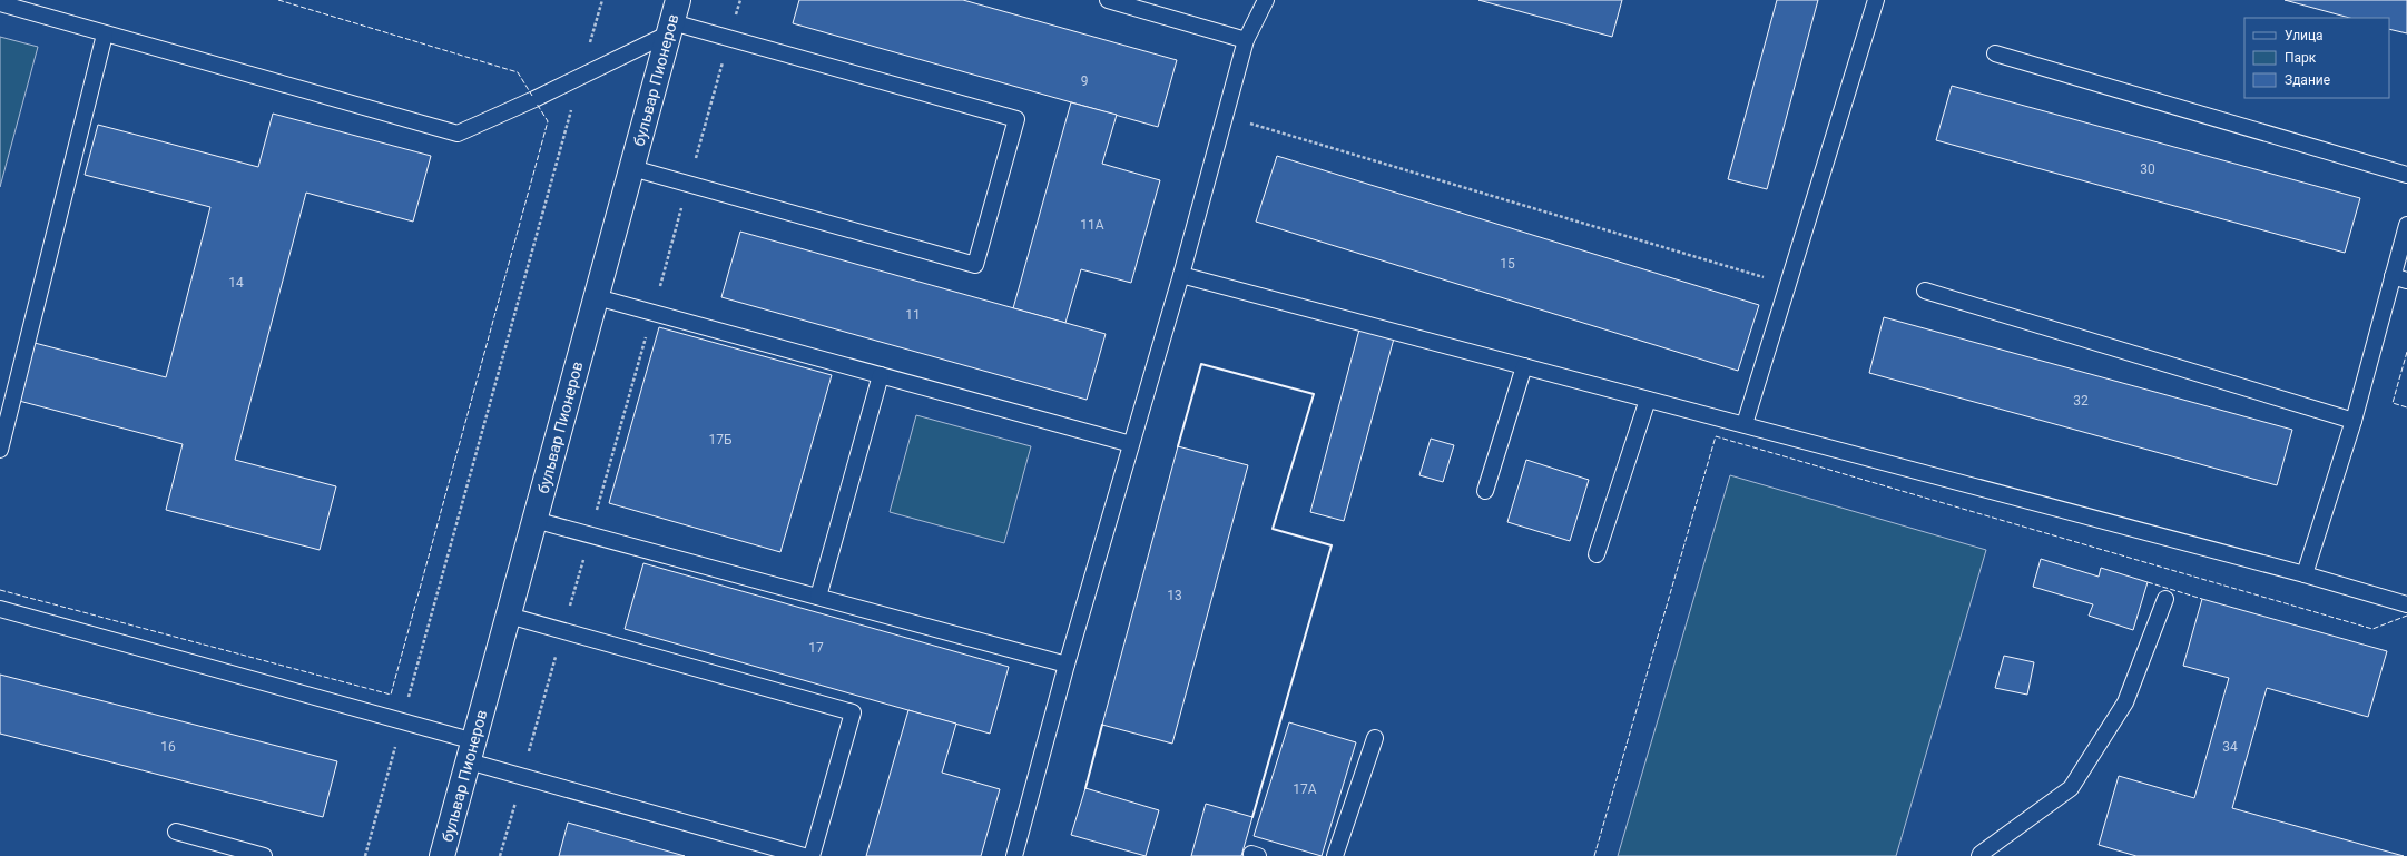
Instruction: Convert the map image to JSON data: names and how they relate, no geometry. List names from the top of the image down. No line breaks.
{"streets":{"street":["бульвар Пионеров"]},"house_numbers":["9","30","11А","15","14","11","32","17Б","13","17","16","34","17А"],"legend":["Улица","Парк","Здание"]}
